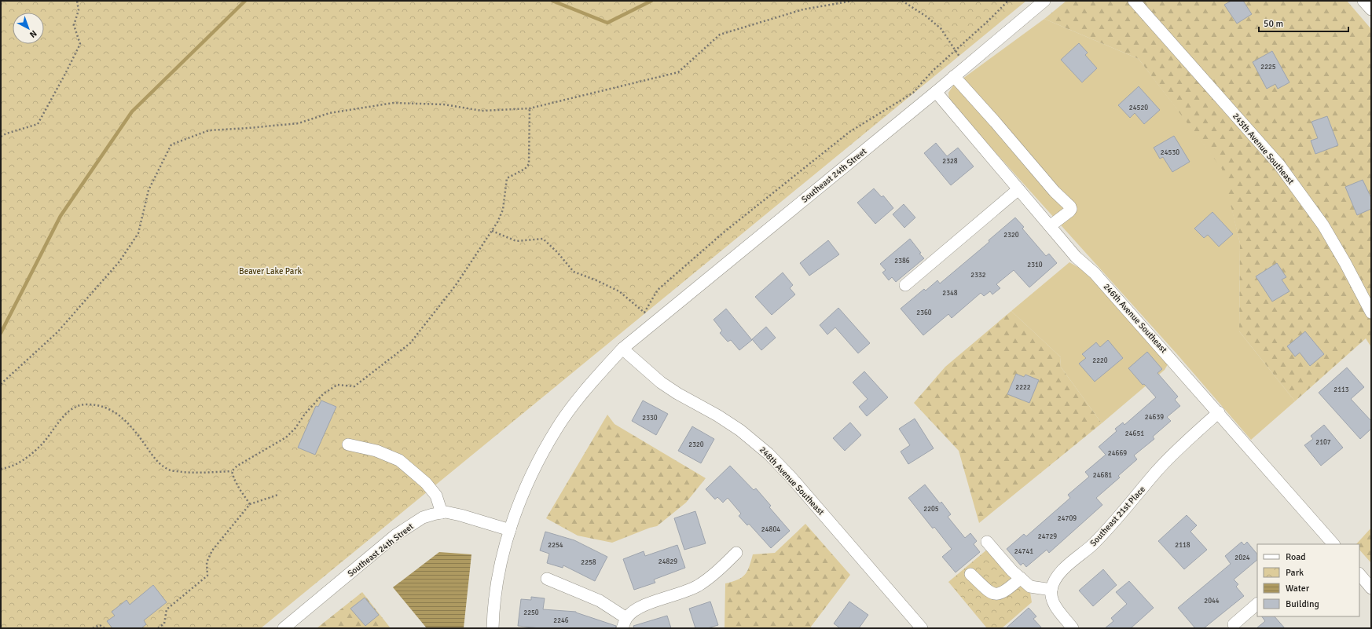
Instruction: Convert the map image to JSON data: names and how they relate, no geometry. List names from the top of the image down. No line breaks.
{"streets":{"street":["245th Avenue Southeast","Southeast 24th Street","246th Avenue Southeast","248th Avenue Southeast","Southeast 21st Place"]},"crossings":[["Southeast 24th Street","246th Avenue Southeast"],["Southeast 24th Street","248th Avenue Southeast"],["246th Avenue Southeast","Southeast 21st Place"]],"parks":["Beaver Lake Park"],"house_numbers":["2225","24520","24530","2328","2320","2386","2310","2332","2348","2360","2220","2222","2113","24639","2330","24651","2107","2320","24669","24681","2205","24709","24804","24729","2254","2118","24741","2024","24829","2258","2044","2250","2246"],"legend":["Road","Park","Water","Building"],"scale_bar":"50 m","north":"bottom right"}
